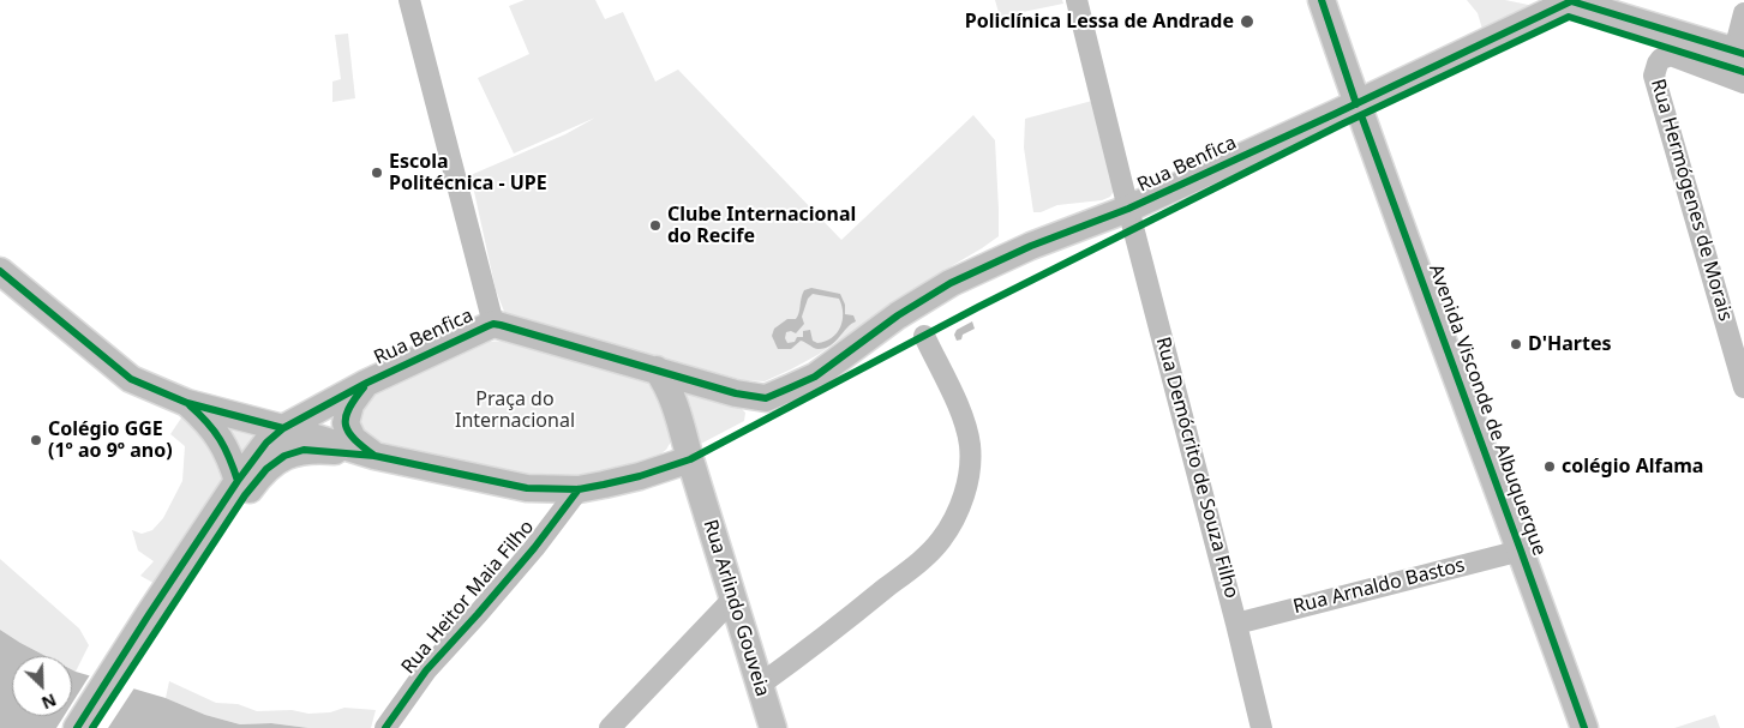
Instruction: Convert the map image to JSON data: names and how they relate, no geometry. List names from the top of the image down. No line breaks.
{"streets":{"main road":["Rua Benfica","Avenida Visconde de Albuquerque","Rua Arlindo Gouveia"],"street":["Rua Hermógenes de Morais","Rua Demócrito de Souza Filho","Rua Arnaldo Bastos","Rua Heitor Maia Filho"]},"crossings":[["Rua Benfica","Avenida Visconde de Albuquerque"],["Rua Benfica","Rua Demócrito de Souza Filho"],["Avenida Visconde de Albuquerque","Rua Arnaldo Bastos"],["Rua Demócrito de Souza Filho","Rua Arnaldo Bastos"]],"parks":["Praça do Internacional"],"places":["Policlínica Lessa de Andrade","Escola Politécnica - UPE","Clube Internacional do Recife","D'Hartes","Colégio GGE (1º ao 9º ano)","colégio Alfama"],"north":"bottom right"}
